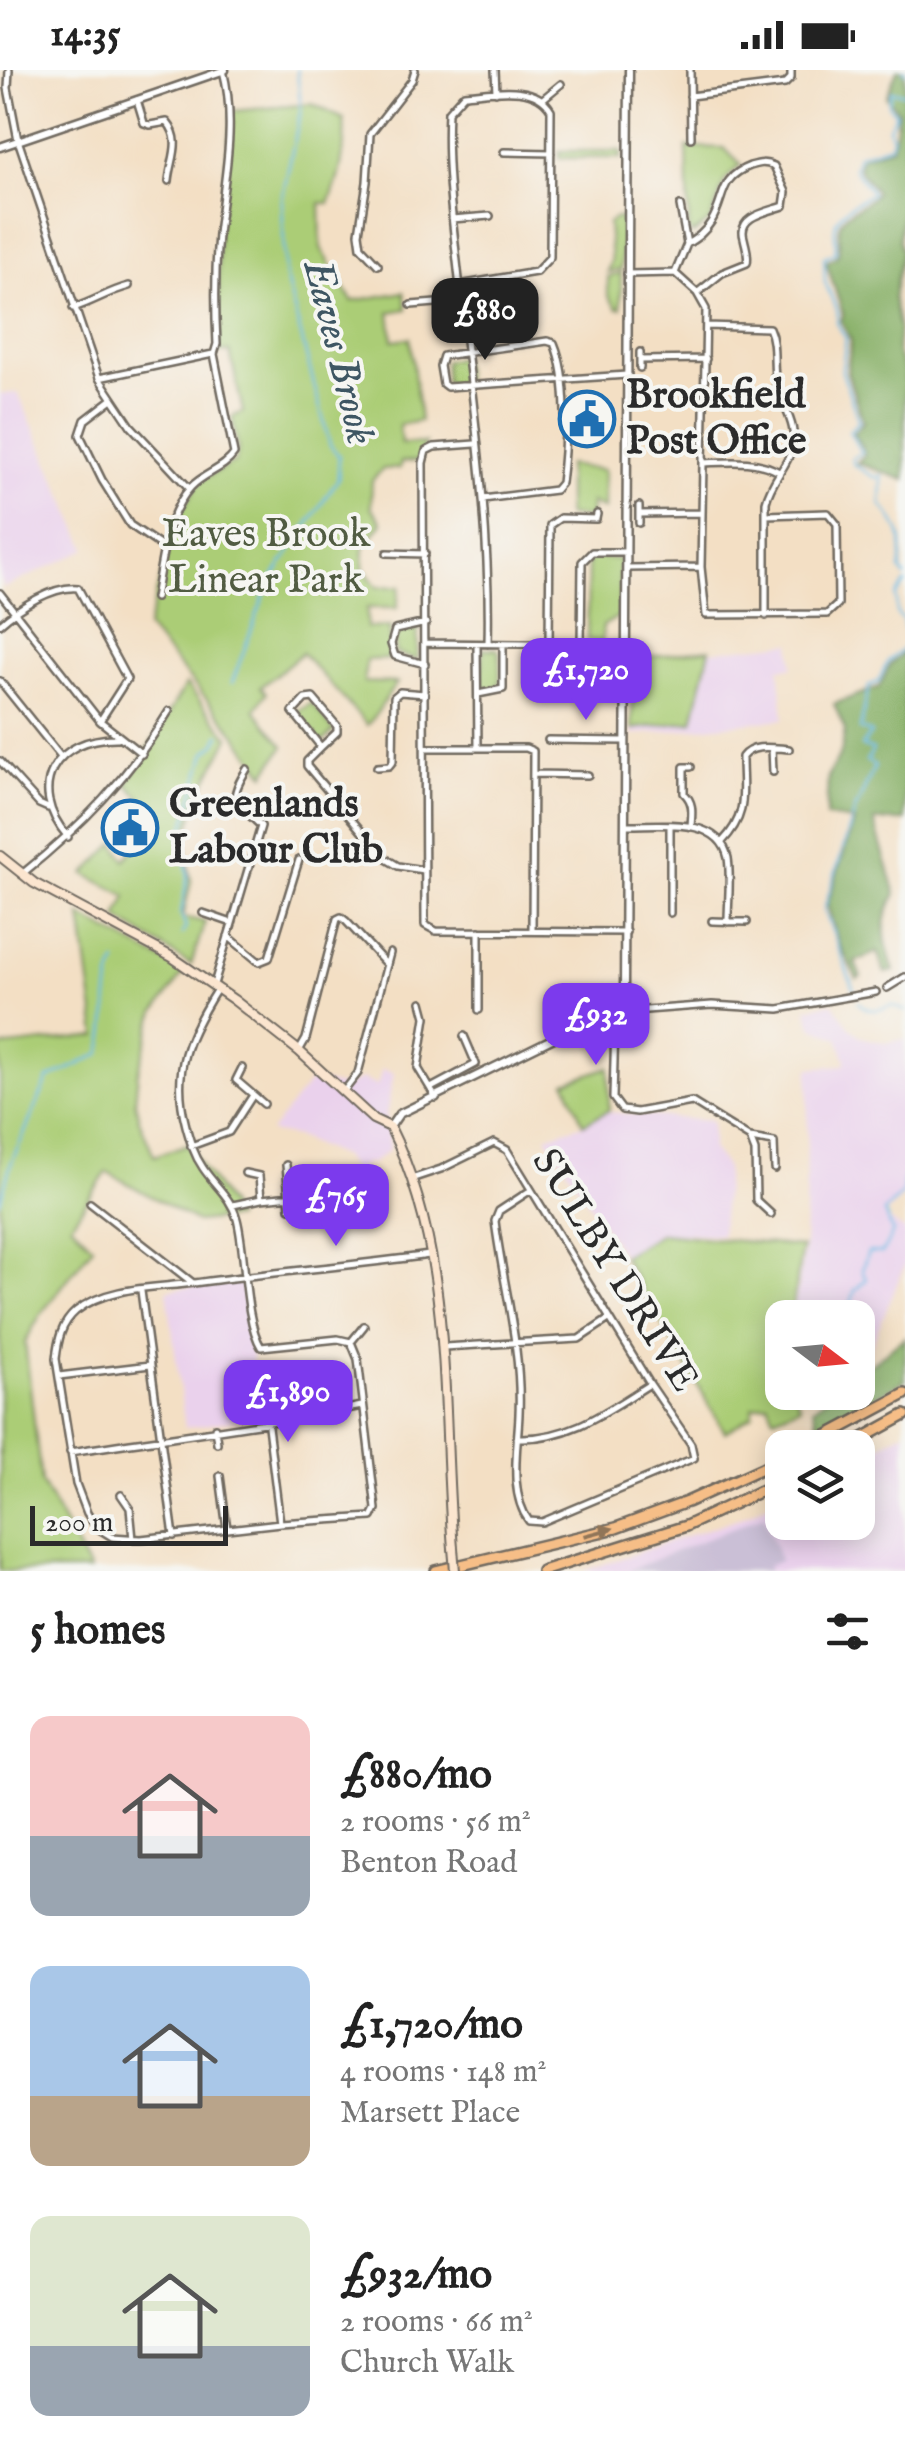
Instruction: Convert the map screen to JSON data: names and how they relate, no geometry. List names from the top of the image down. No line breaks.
{"streets":{"street":["SULBY DRIVE"]},"water":["Eaves Brook"],"parks":["Eaves Brook Linear Park"],"places":{"public building":["Brookfield Post Office","Greenlands Labour Club"]},"scale_bar":"200 m","north":"right","page":{"status":"14:35","price":["£880","£1,720","£932","£765","£1,890"],"scale":"200 m","heading":"5 homes","list":[{"name":"£880/mo","note":"2 rooms · 56 m² · Benton Road"},{"name":"£1,720/mo","note":"4 rooms · 148 m² · Marsett Place"},{"name":"£932/mo","note":"2 rooms · 66 m² · Church Walk"}]}}
